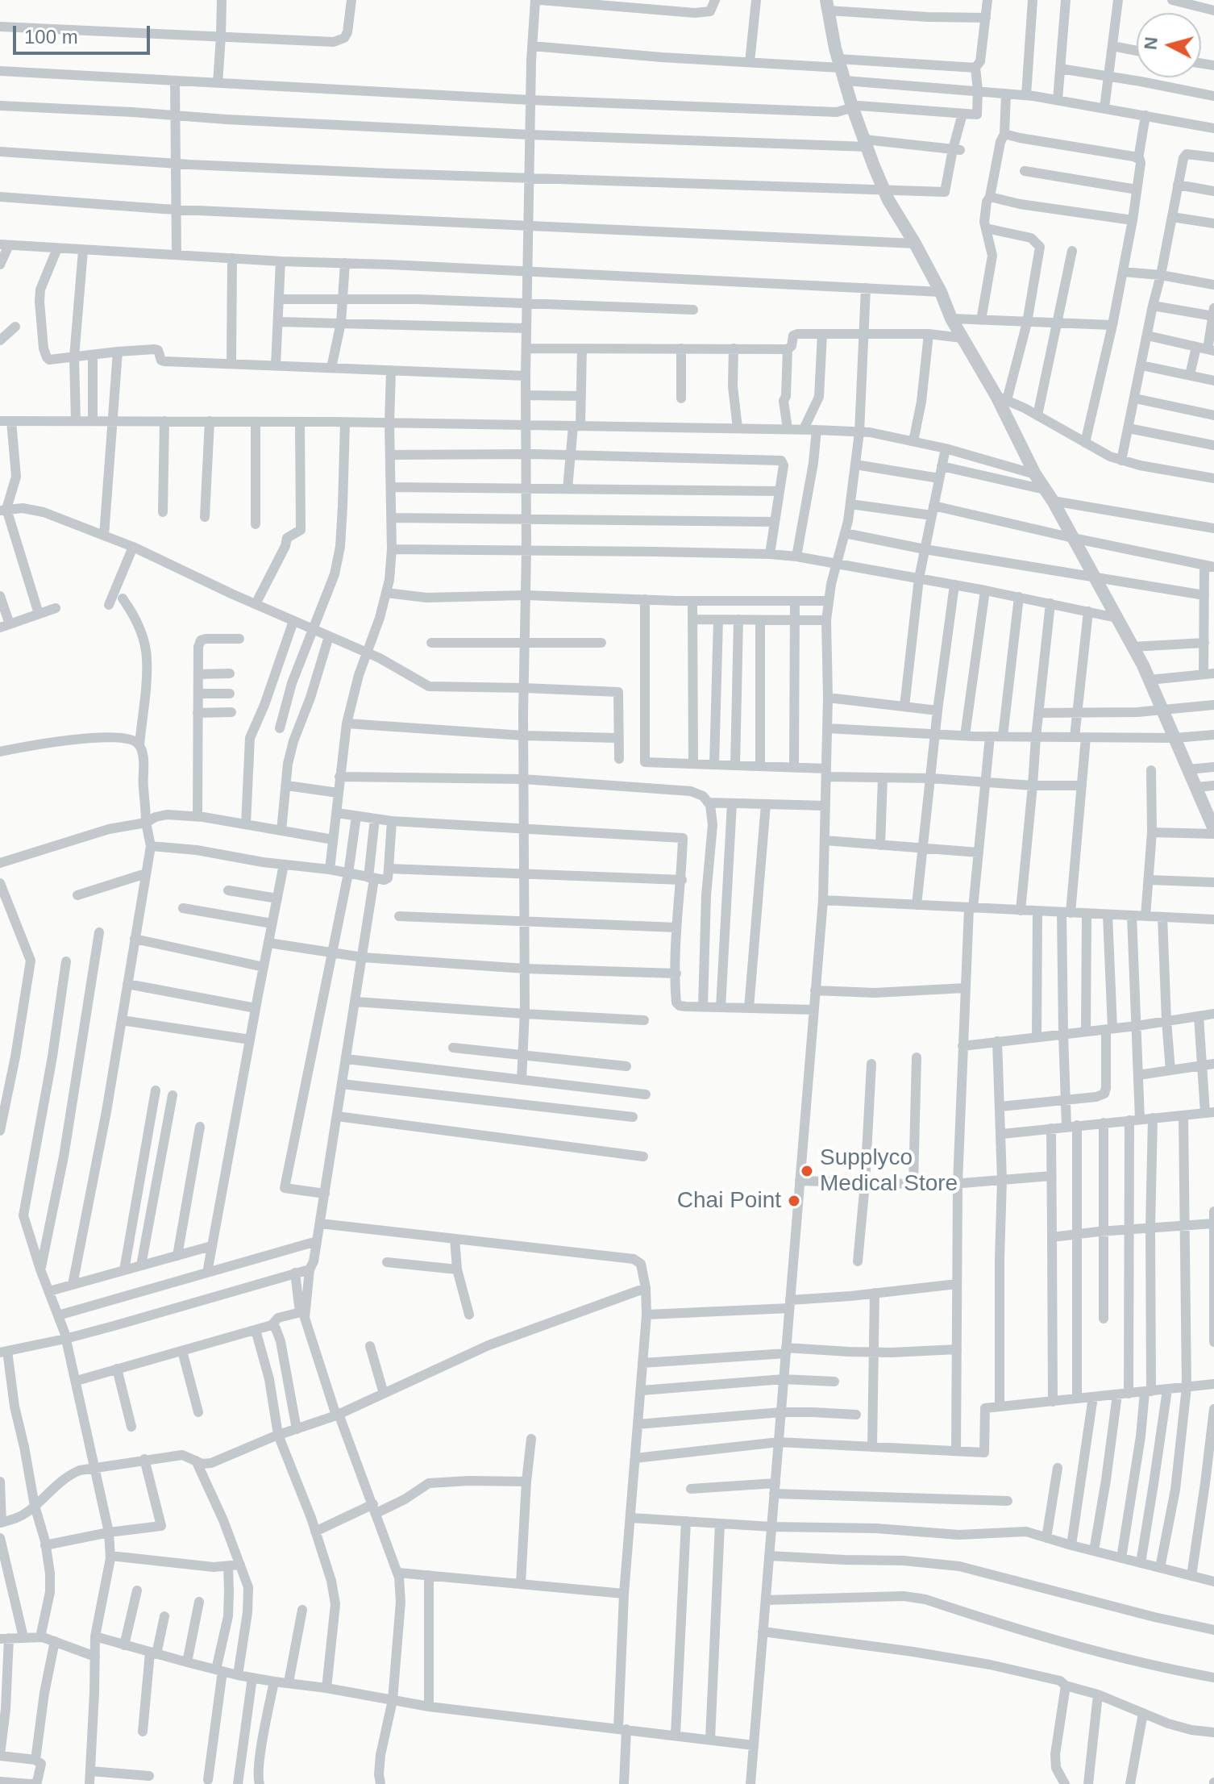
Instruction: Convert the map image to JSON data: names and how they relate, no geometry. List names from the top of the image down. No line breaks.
{"places":["Supplyco Medical Store","Chai Point"],"scale_bar":"100 m","north":"left"}
